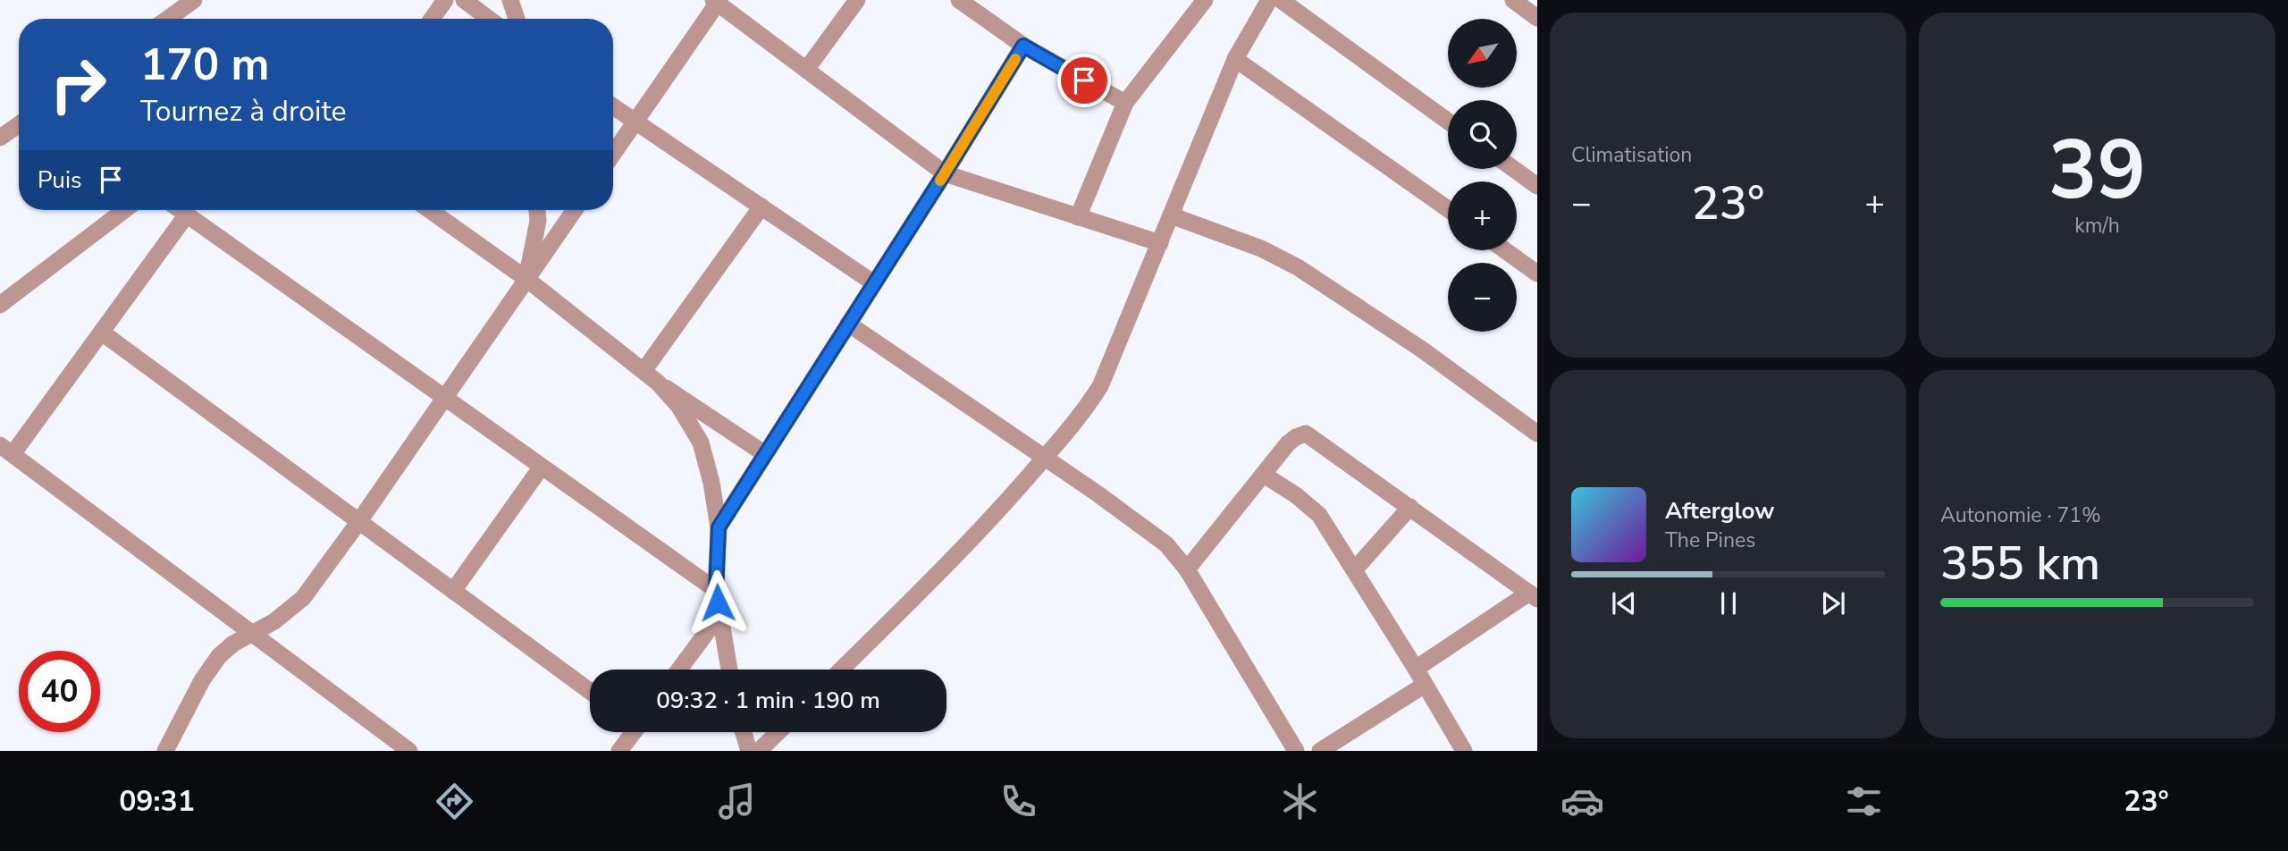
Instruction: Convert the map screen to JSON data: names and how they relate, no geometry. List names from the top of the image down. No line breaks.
{"north":"bottom left","page":{"tile":["Climatisation",["39","km/h"],["Autonomie · 71%","355 km"]],"map_buttons":["+","−"],"turn":["170 m","Tournez à droite"],"then":"Puis","heat":["−","23°","+"],"song":["Afterglow","The Pines"],"limit":"40","trip":"09:32 · 1 min · 190 m","tabs":["09:31","23°"]}}
